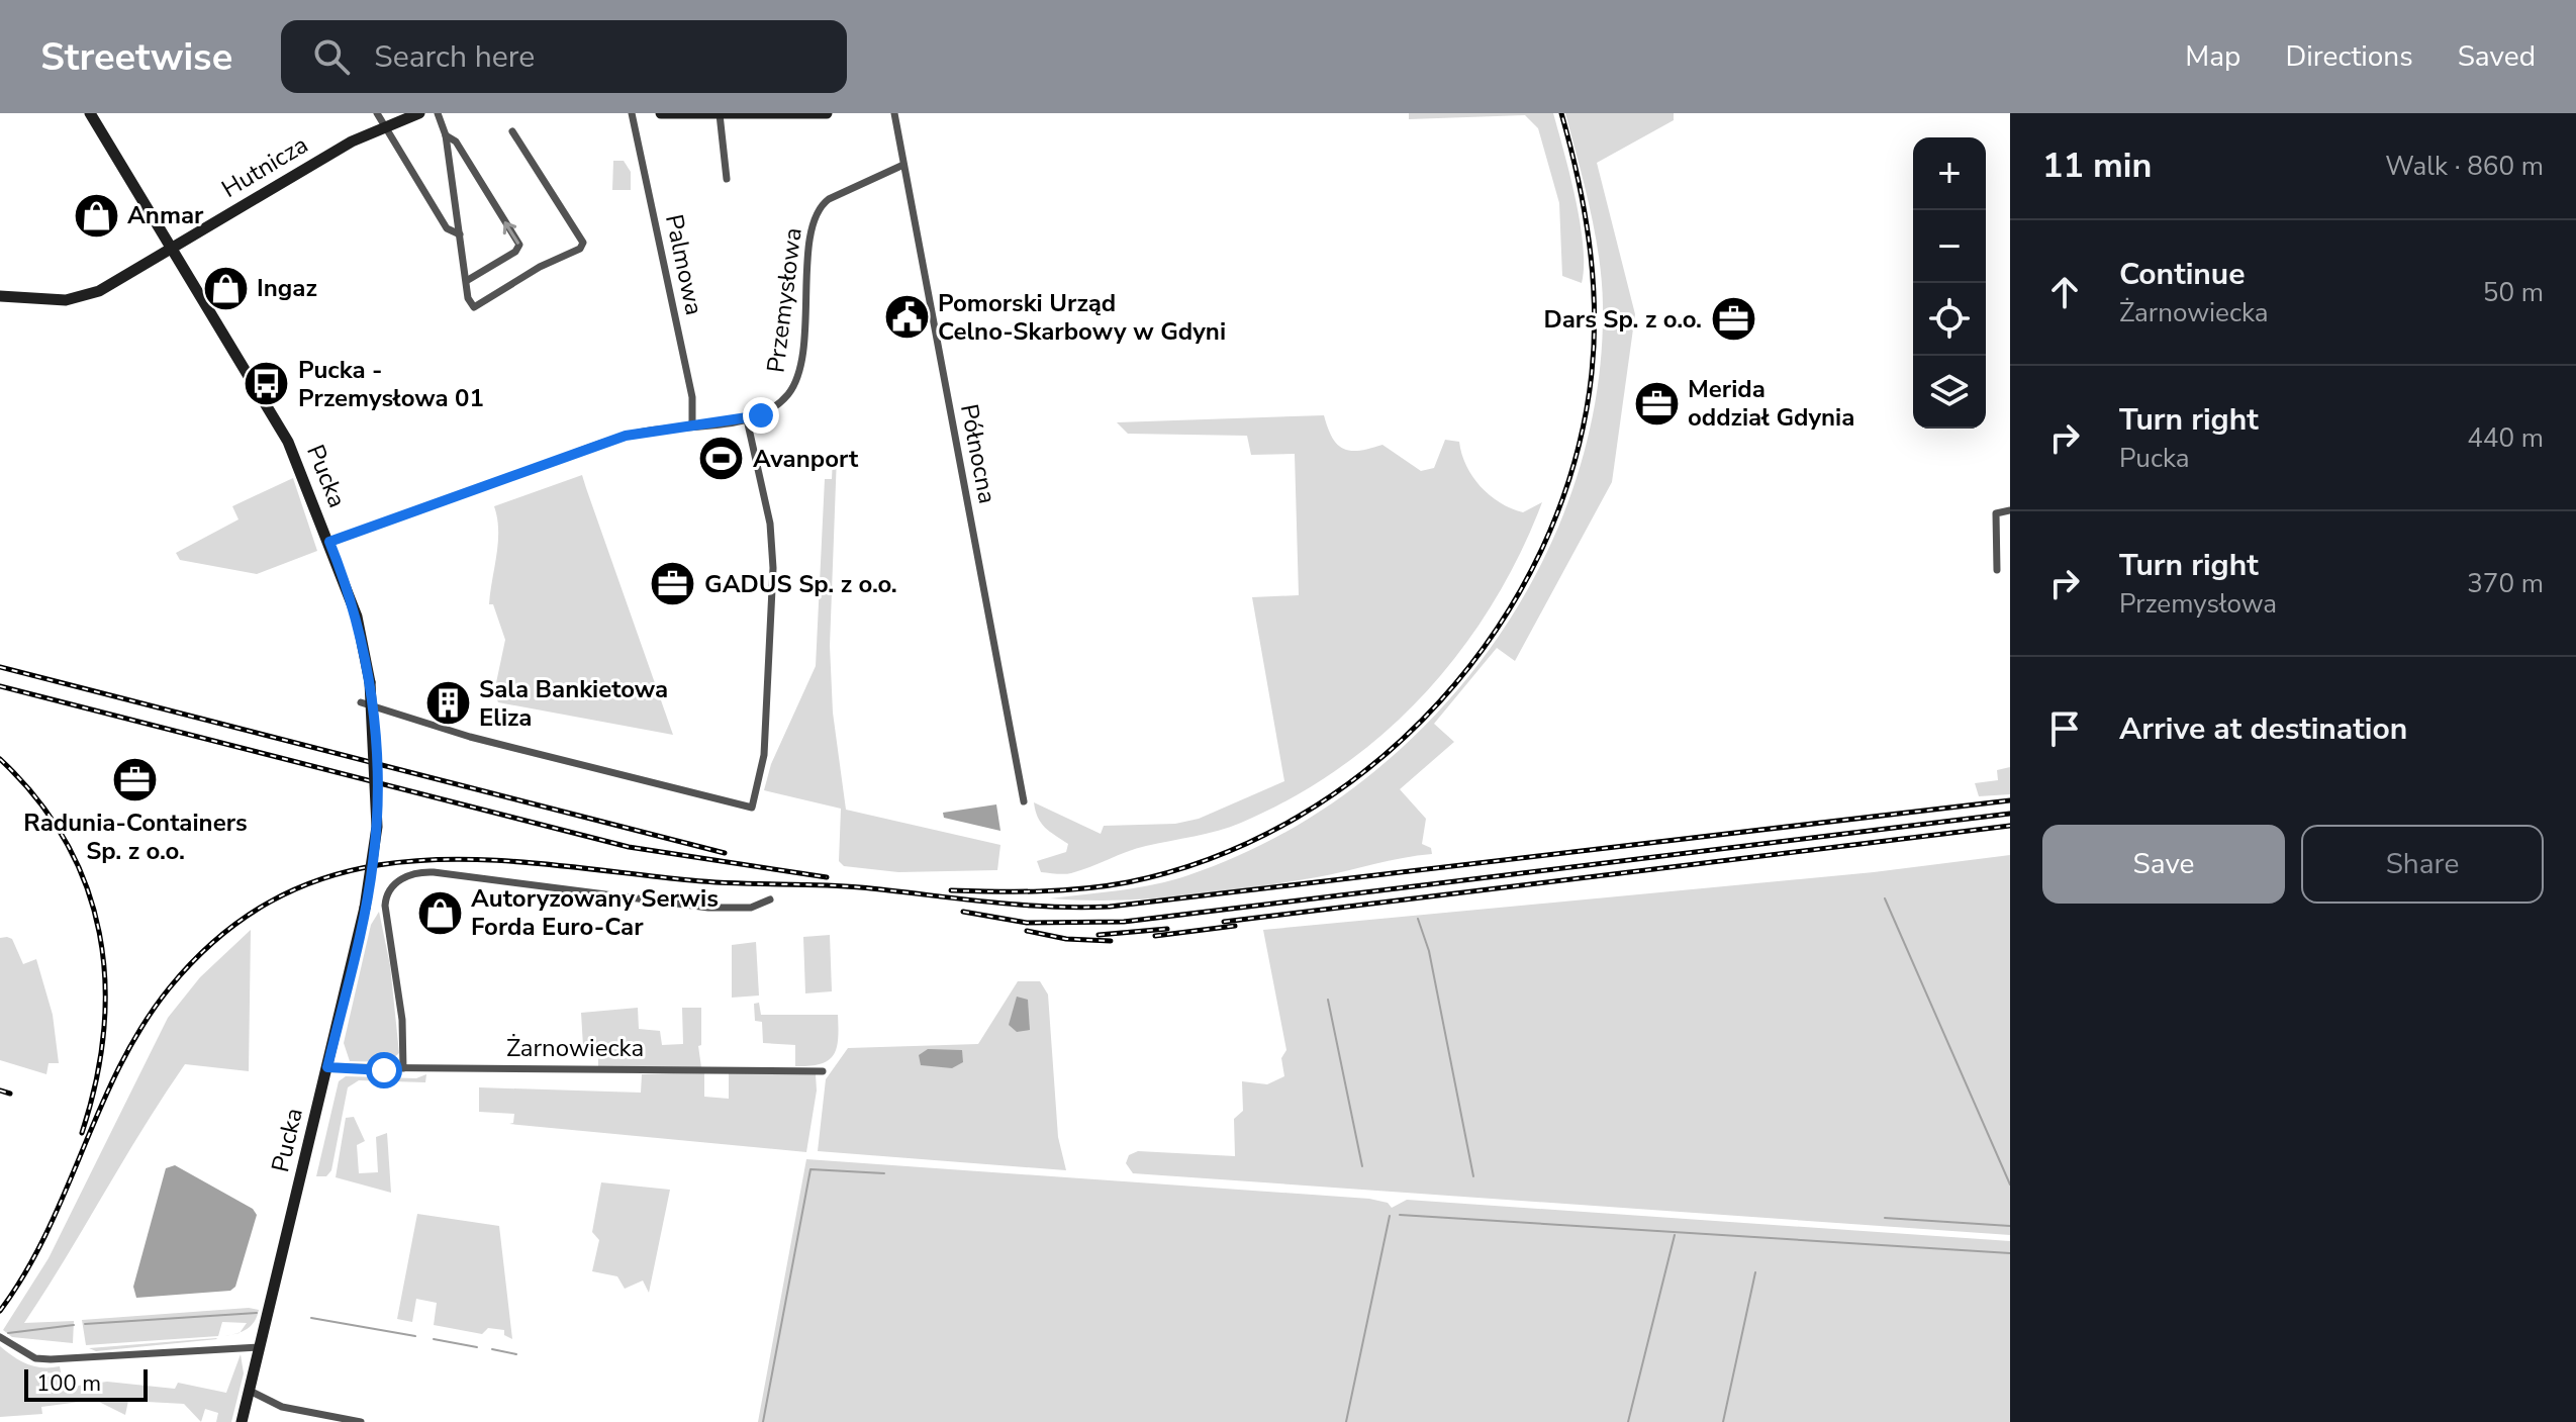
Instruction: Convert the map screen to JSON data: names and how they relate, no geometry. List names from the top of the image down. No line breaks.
{"streets":{"street":["Hutnicza","Palmowa","Przemysłowa","Północna","Pucka","Żarnowiecka"]},"crossings":[["Hutnicza","Pucka"],["Palmowa","Przemysłowa"],["Przemysłowa","Północna"],["Przemysłowa","Pucka"],["Pucka","Żarnowiecka"]],"places":{"shop":["Anmar","Ingaz","Autoryzowany Serwis Forda Euro-Car"],"public building":["Pomorski Urząd Celno-Skarbowy w Gdyni"],"office":["Dars Sp. z o.o.","Merida oddział Gdynia","GADUS Sp. z o.o.","Radunia-Containers Sp. z o.o."],"bus stop":["Pucka - Przemysłowa 01"],"sports":["Avanport"],"building":["Sala Bankietowa Eliza"]},"scale_bar":"100 m","page":{"header":"Streetwise","search":"Search here","nav":["Map","Directions","Saved"],"heading":["11 min","Walk · 860 m"],"map_buttons":["+","−"],"list":[["Continue","Żarnowiecka","50 m"],["Turn right","Pucka","440 m"],["Turn right","Przemysłowa","370 m"],"Arrive at destination"],"buttons":["Save","Share"],"scale":"100 m"}}
